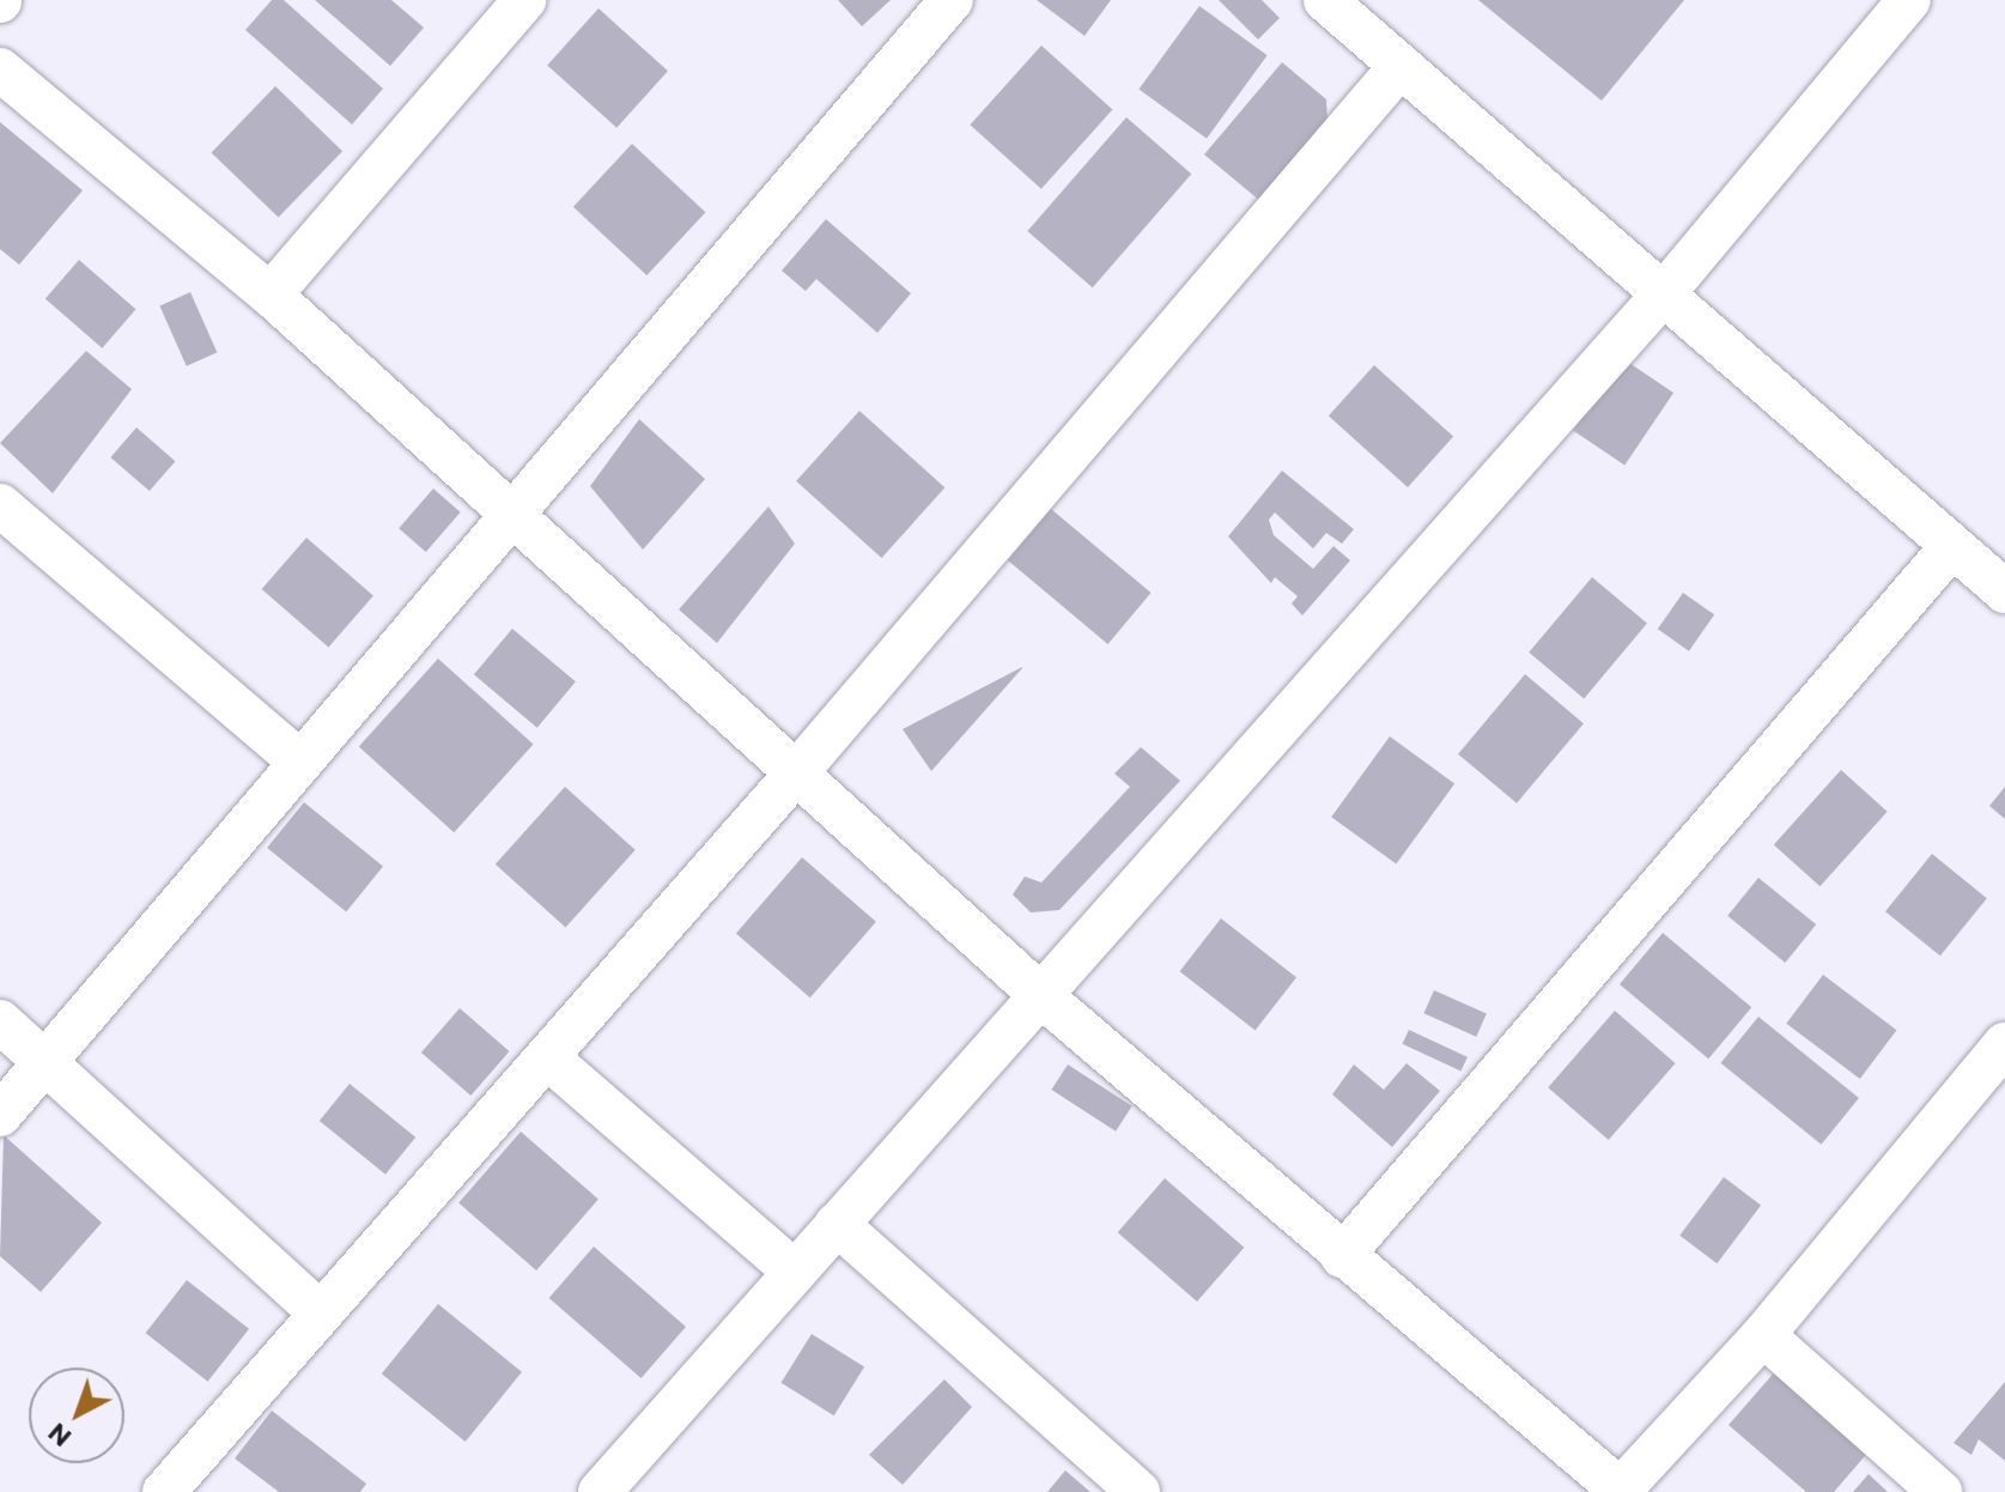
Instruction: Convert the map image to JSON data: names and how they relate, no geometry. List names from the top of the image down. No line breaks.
{"north":"bottom left"}
